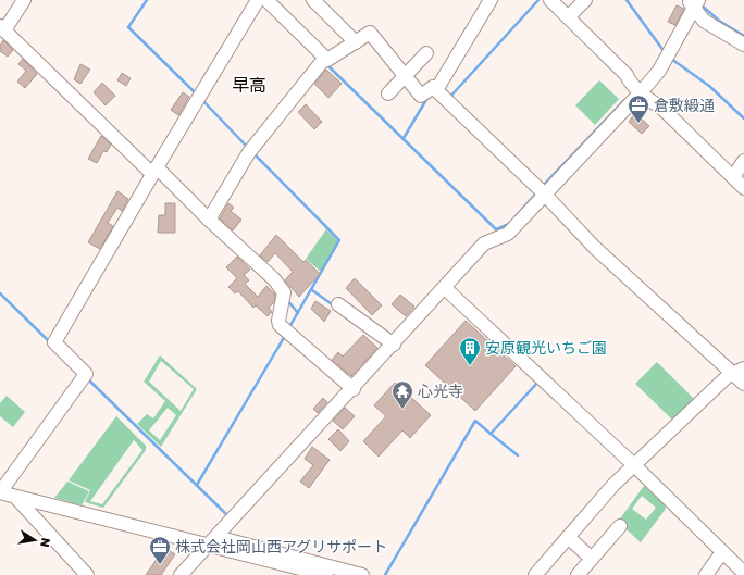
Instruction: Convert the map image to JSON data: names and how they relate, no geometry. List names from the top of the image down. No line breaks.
{"districts":["早高"],"places":{"office":["倉敷緞通","株式会社岡山西アグリサポート"],"building":["安原観光いちご園"],"temple":["心光寺"]},"north":"right"}
